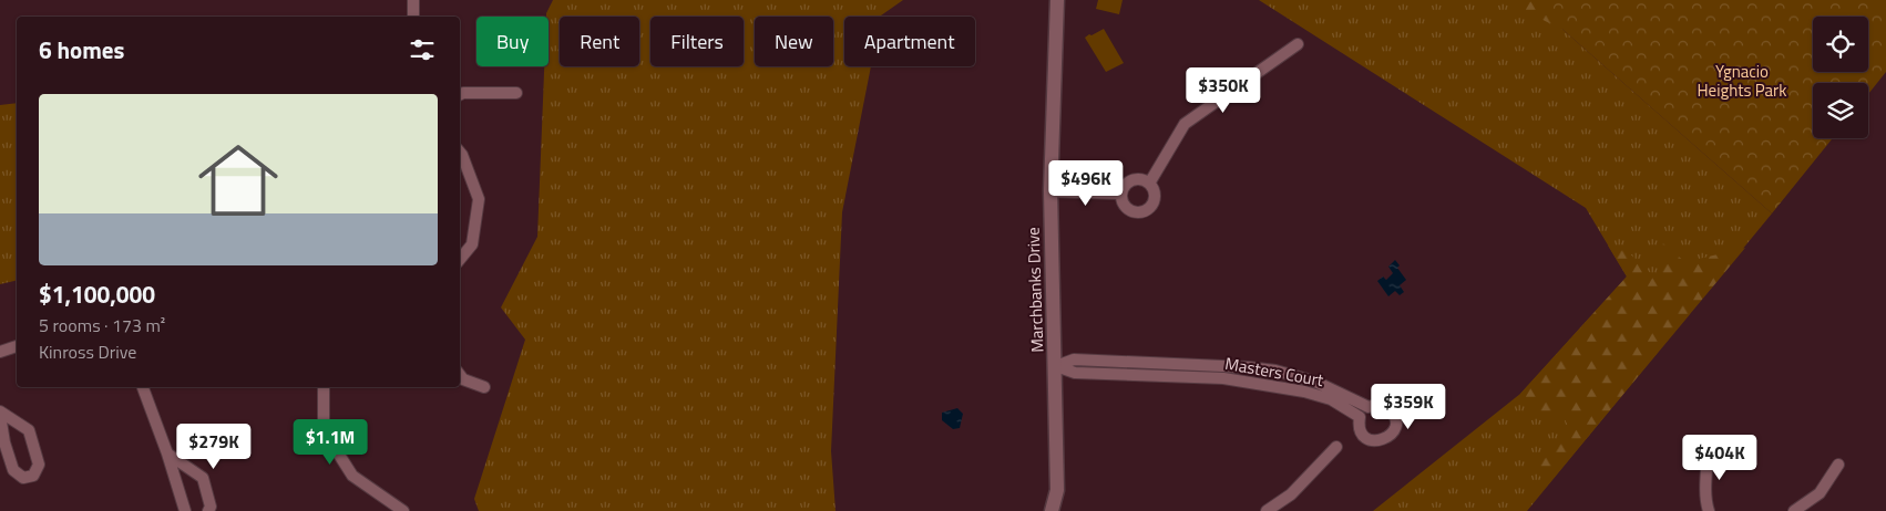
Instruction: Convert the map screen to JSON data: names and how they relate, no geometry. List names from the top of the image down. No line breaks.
{"streets":{"street":["Marchbanks Drive","Masters Court"]},"crossings":[["Marchbanks Drive","Masters Court"]],"parks":["Ygnacio Heights Park"],"page":{"chip":["Buy","Rent","Filters","New","Apartment"],"heading":"6 homes","price":["$350K","$496K","$359K","$1.1M","$279K","$404K"],"list":[{"name":"$1,100,000","note":"5 rooms · 173 m² · Kinross Drive"}]}}
